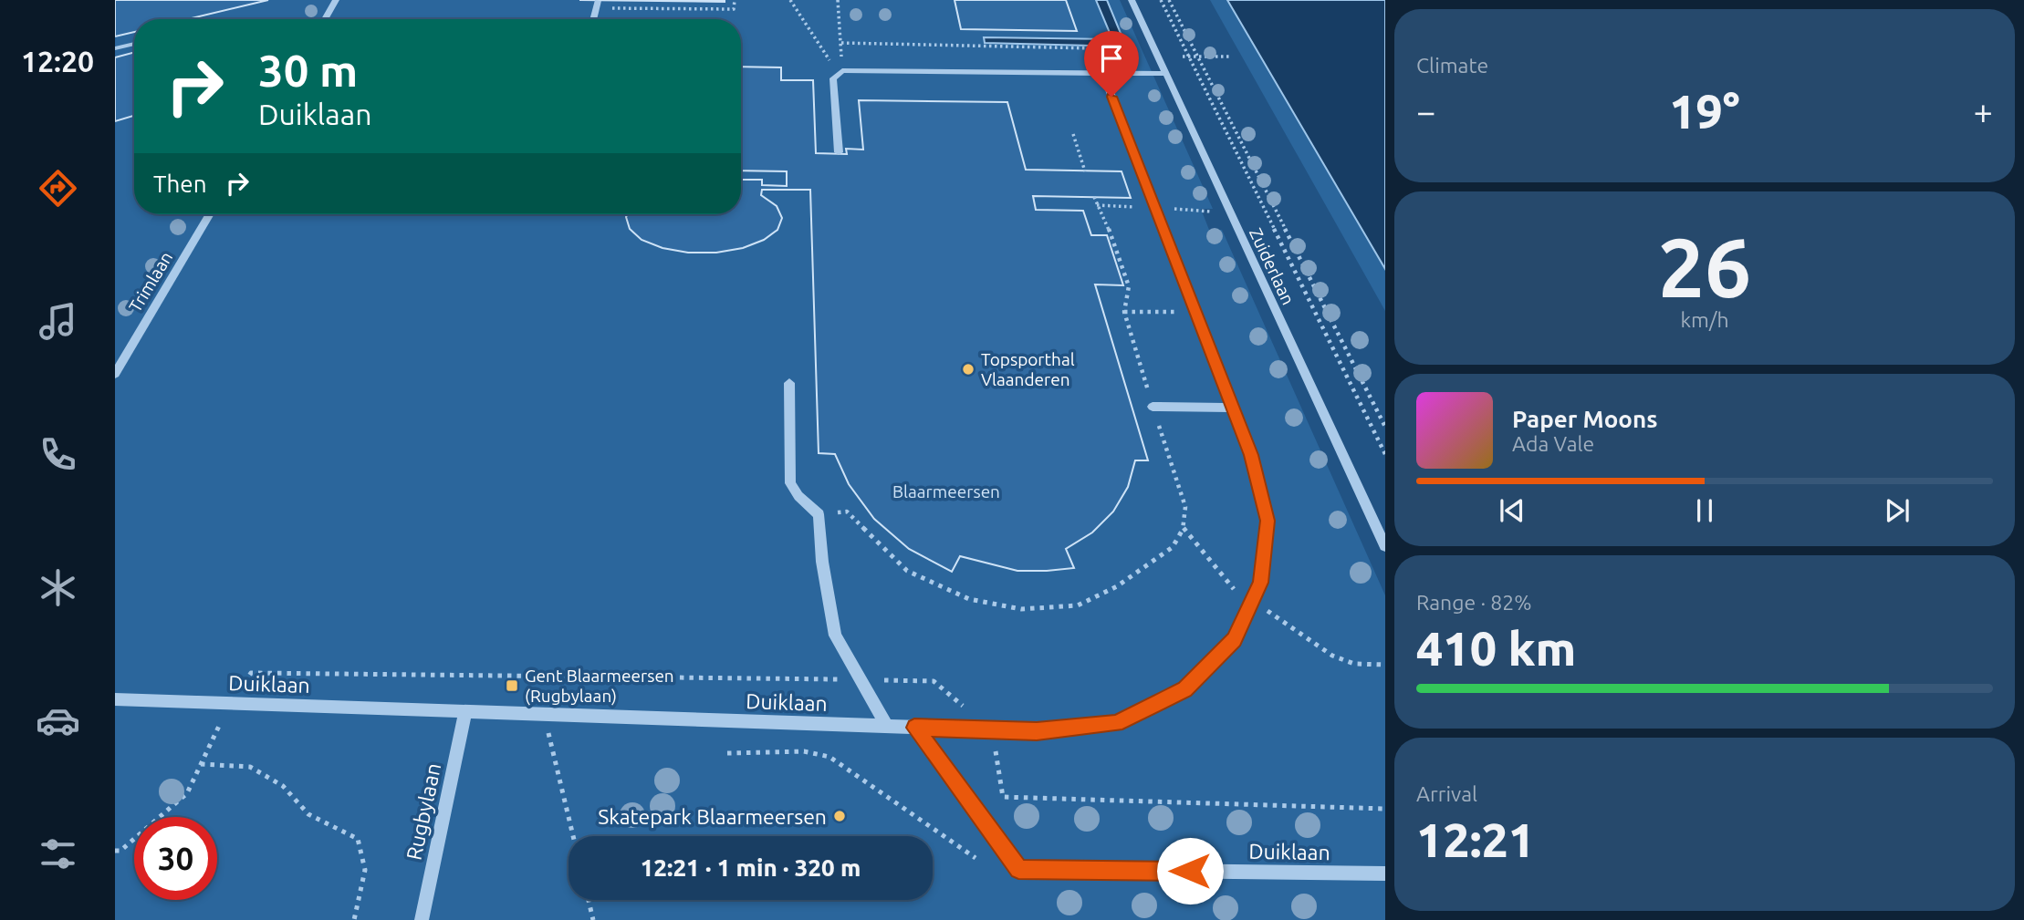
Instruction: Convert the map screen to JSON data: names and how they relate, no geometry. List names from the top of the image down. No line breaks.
{"streets":{"street":["Zuiderlaan","Trimlaan","Duiklaan","Rugbylaan"]},"crossings":[["Duiklaan","Rugbylaan"]],"parks":["Blaarmeersen"],"places":{"other":["Topsporthal Vlaanderen","Skatepark Blaarmeersen"],"transit":["Gent Blaarmeersen (Rugbylaan)"]},"page":{"tabs":"12:20","tile":["Climate",["26","km/h"],["Range · 82%","410 km"],["Arrival","12:21"]],"turn":["30 m","Duiklaan"],"heat":["−","19°","+"],"then":"Then","song":["Paper Moons","Ada Vale"],"limit":"30","trip":"12:21 · 1 min · 320 m"}}
